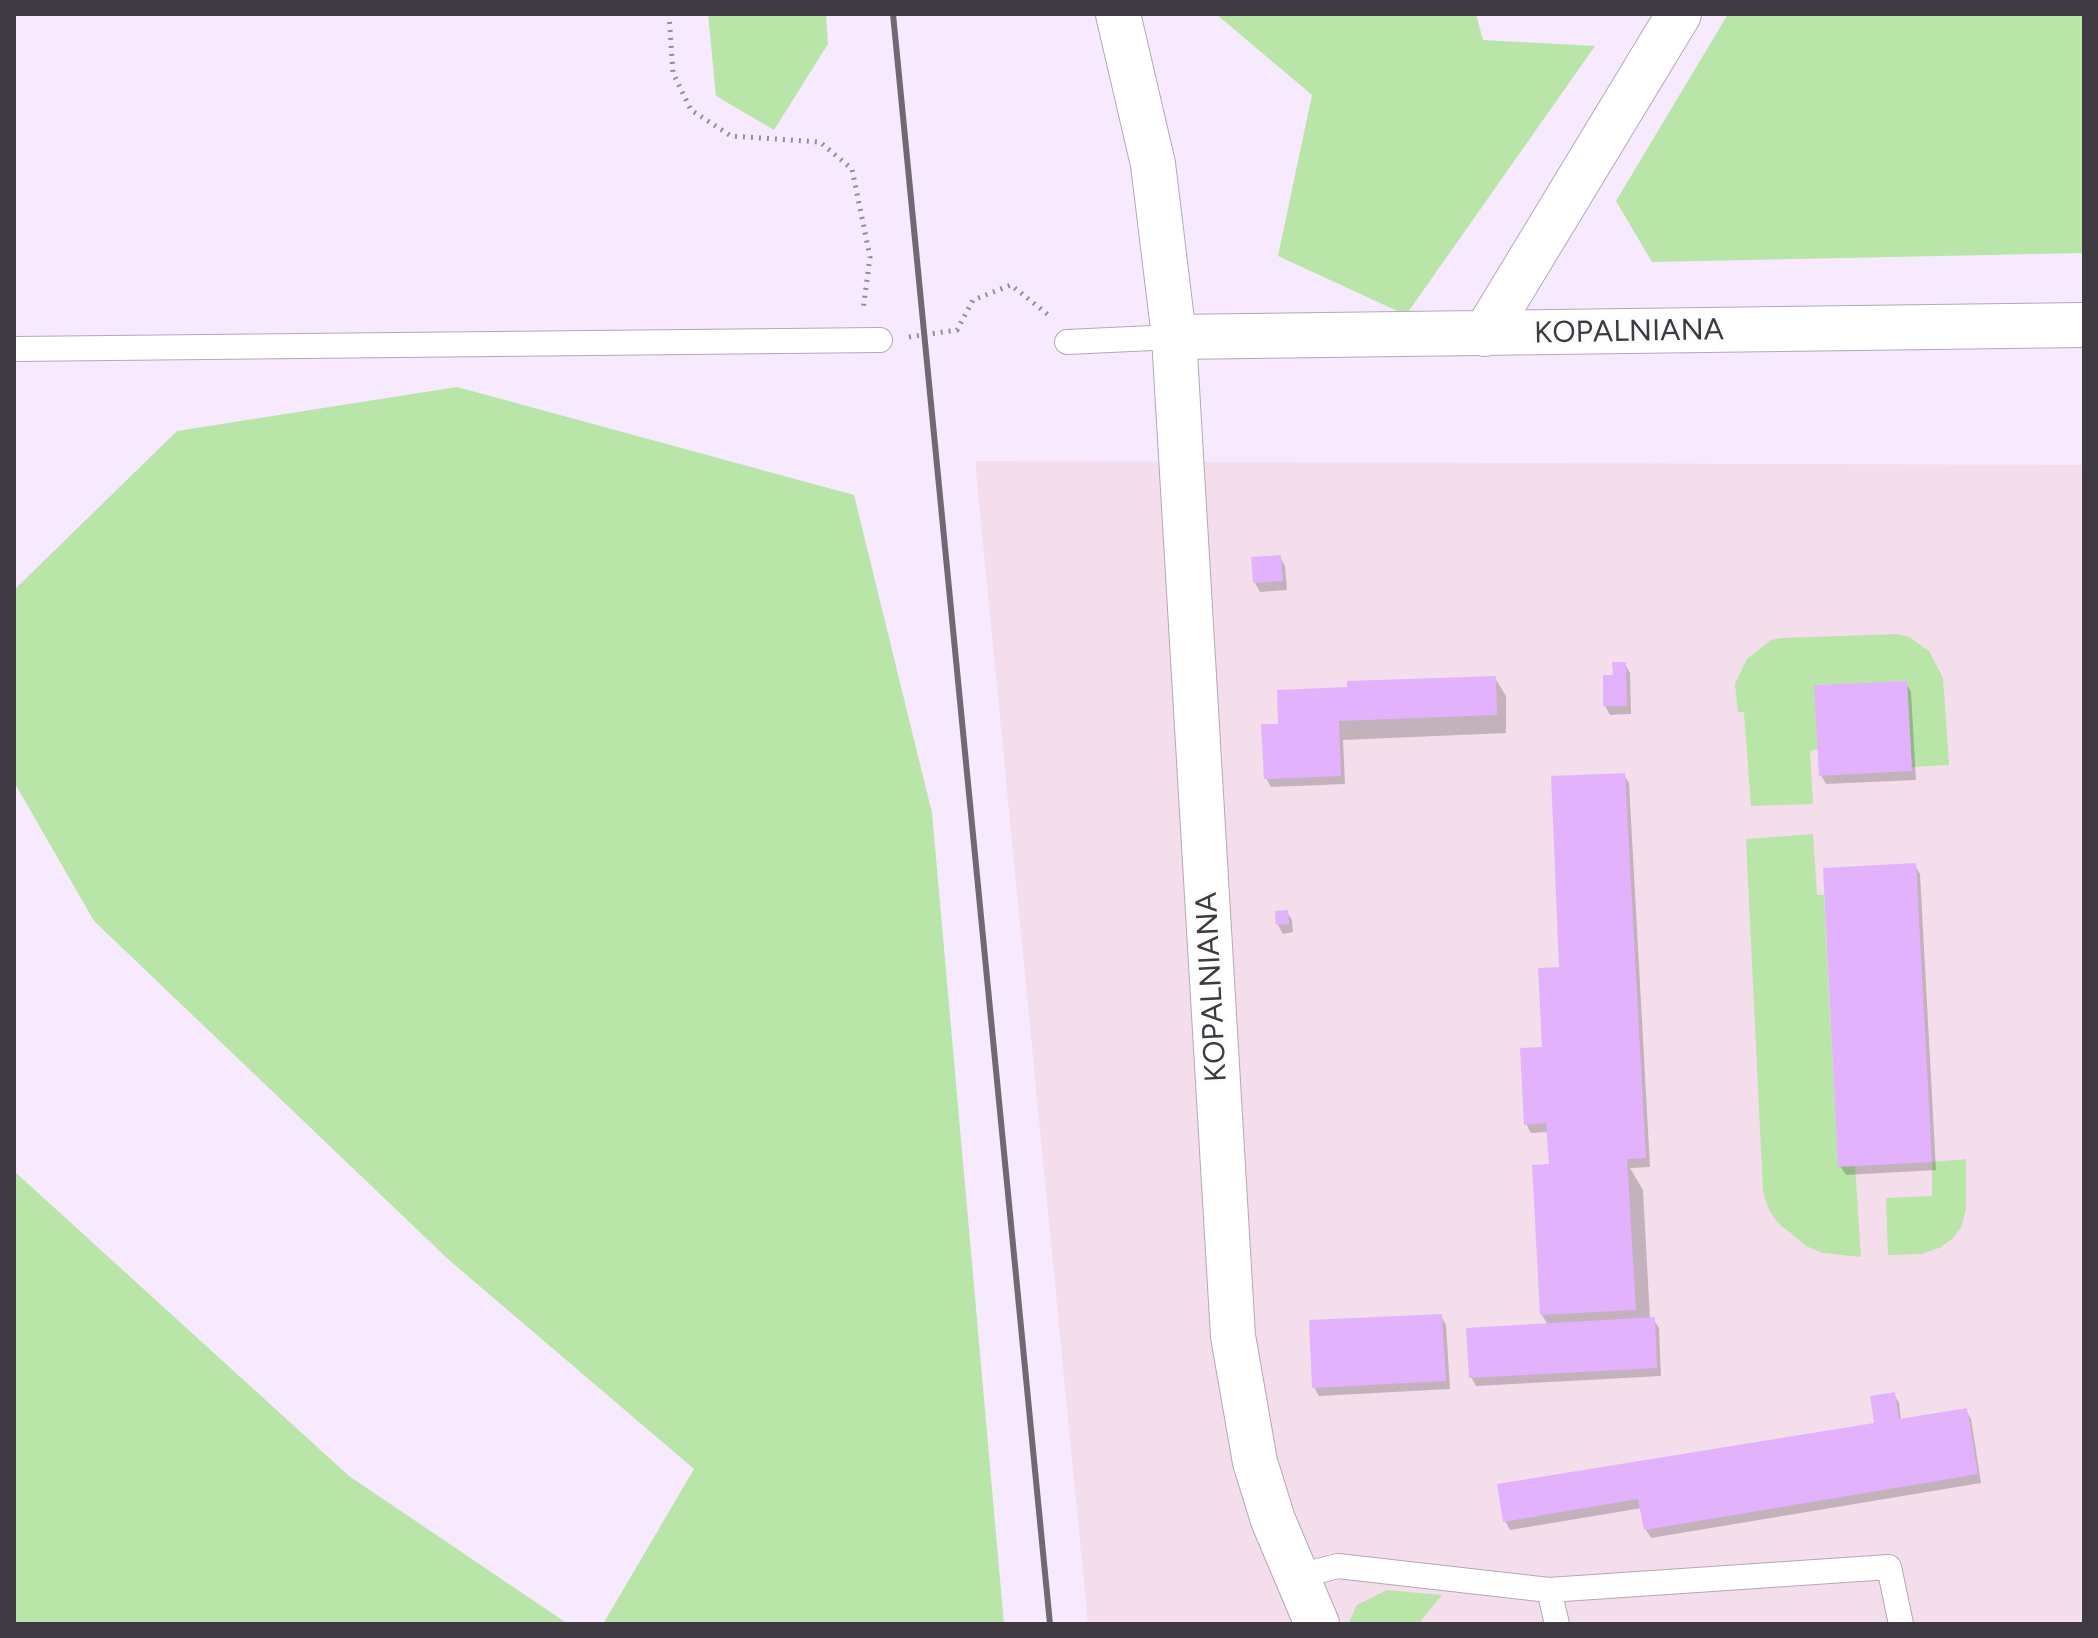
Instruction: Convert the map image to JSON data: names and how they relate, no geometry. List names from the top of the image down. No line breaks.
{"streets":{"street":["KOPALNIANA"]}}
